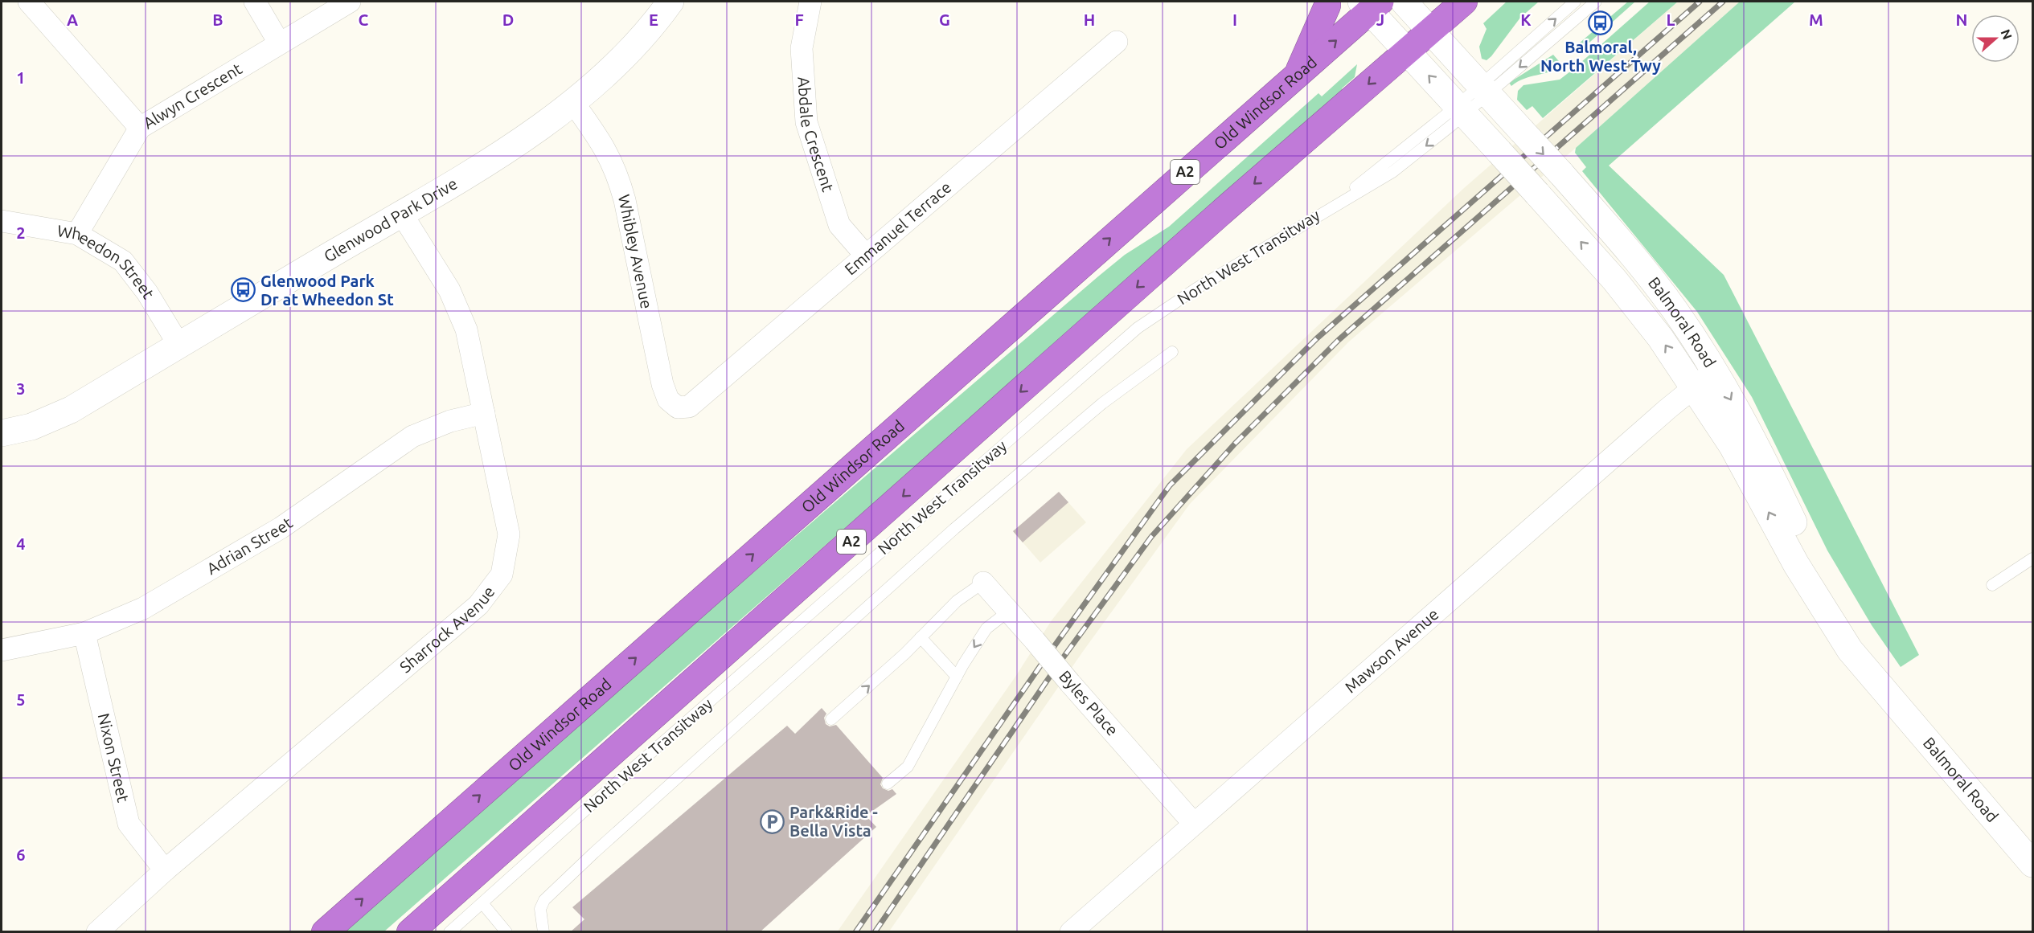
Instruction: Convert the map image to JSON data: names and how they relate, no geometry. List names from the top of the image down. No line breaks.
{"streets":{"highway":["Old Windsor Road","A2"],"street":["Alwyn Crescent","Abdale Crescent","Glenwood Park Drive","Emmanuel Terrace","Whibley Avenue","Wheedon Street","Balmoral Road","Adrian Street","Sharrock Avenue","Mawson Avenue","Byles Place","Nixon Street"],"lane":["North West Transitway"]},"crossings":[["Alwyn Crescent","Wheedon Street"],["Old Windsor Road","Balmoral Road"],["Abdale Crescent","Emmanuel Terrace"],["A2","Balmoral Road"],["Glenwood Park Drive","Whibley Avenue"],["Glenwood Park Drive","Wheedon Street"],["Glenwood Park Drive","Sharrock Avenue"],["Emmanuel Terrace","Whibley Avenue"],["North West Transitway","Balmoral Road"],["Balmoral Road","Mawson Avenue"],["Adrian Street","Sharrock Avenue"],["Adrian Street","Nixon Street"],["Sharrock Avenue","Nixon Street"],["Mawson Avenue","Byles Place"]],"places":{"bus stop":["Balmoral, North West Twy","Glenwood Park Dr at Wheedon St"],"parking":["Park&Ride - Bella Vista"]},"north":"right","grid":{"columns":["A","B","C","D","E","F","G","H","I","J","K","L","M","N"],"rows":["1","2","3","4","5","6"]}}
